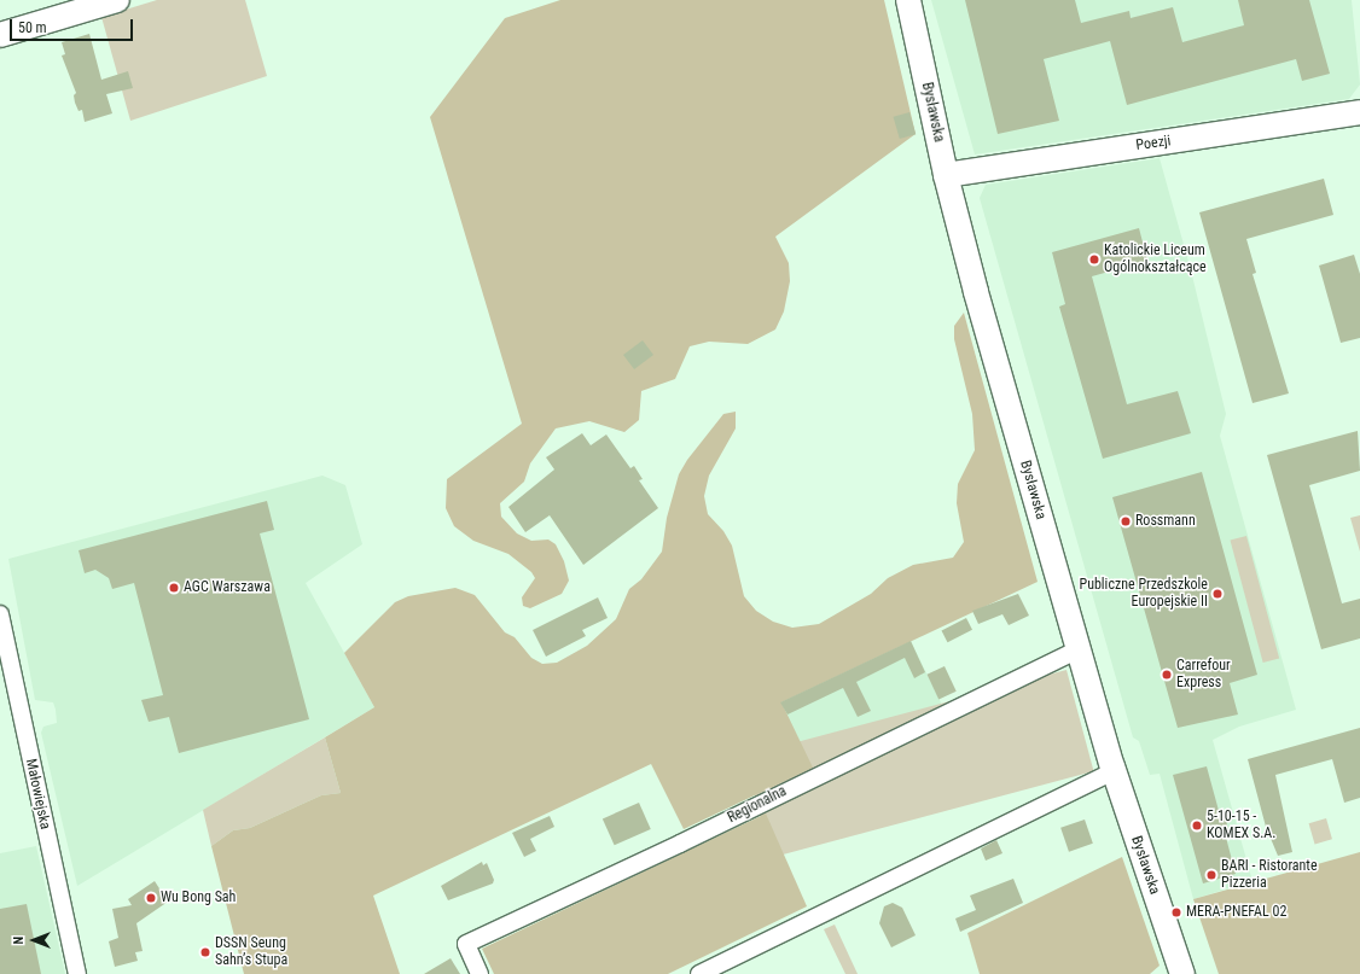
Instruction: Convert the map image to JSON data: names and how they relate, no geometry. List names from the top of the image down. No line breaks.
{"streets":{"street":["Bysławska","Poezji","Małowiejska","Regionalna"]},"crossings":[["Bysławska","Poezji"],["Bysławska","Regionalna"]],"places":["Katolickie Liceum Ogólnokształcące","Rossmann","AGC Warszawa","Publiczne Przedszkole Europejskie II","Carrefour Express","5-10-15 - KOMEX S.A.","BARI - Ristorante Pizzeria","Wu Bong Sah","MERA-PNEFAL 02","DSSN Seung Sahn’s Stupa"],"scale_bar":"50 m","north":"left"}
